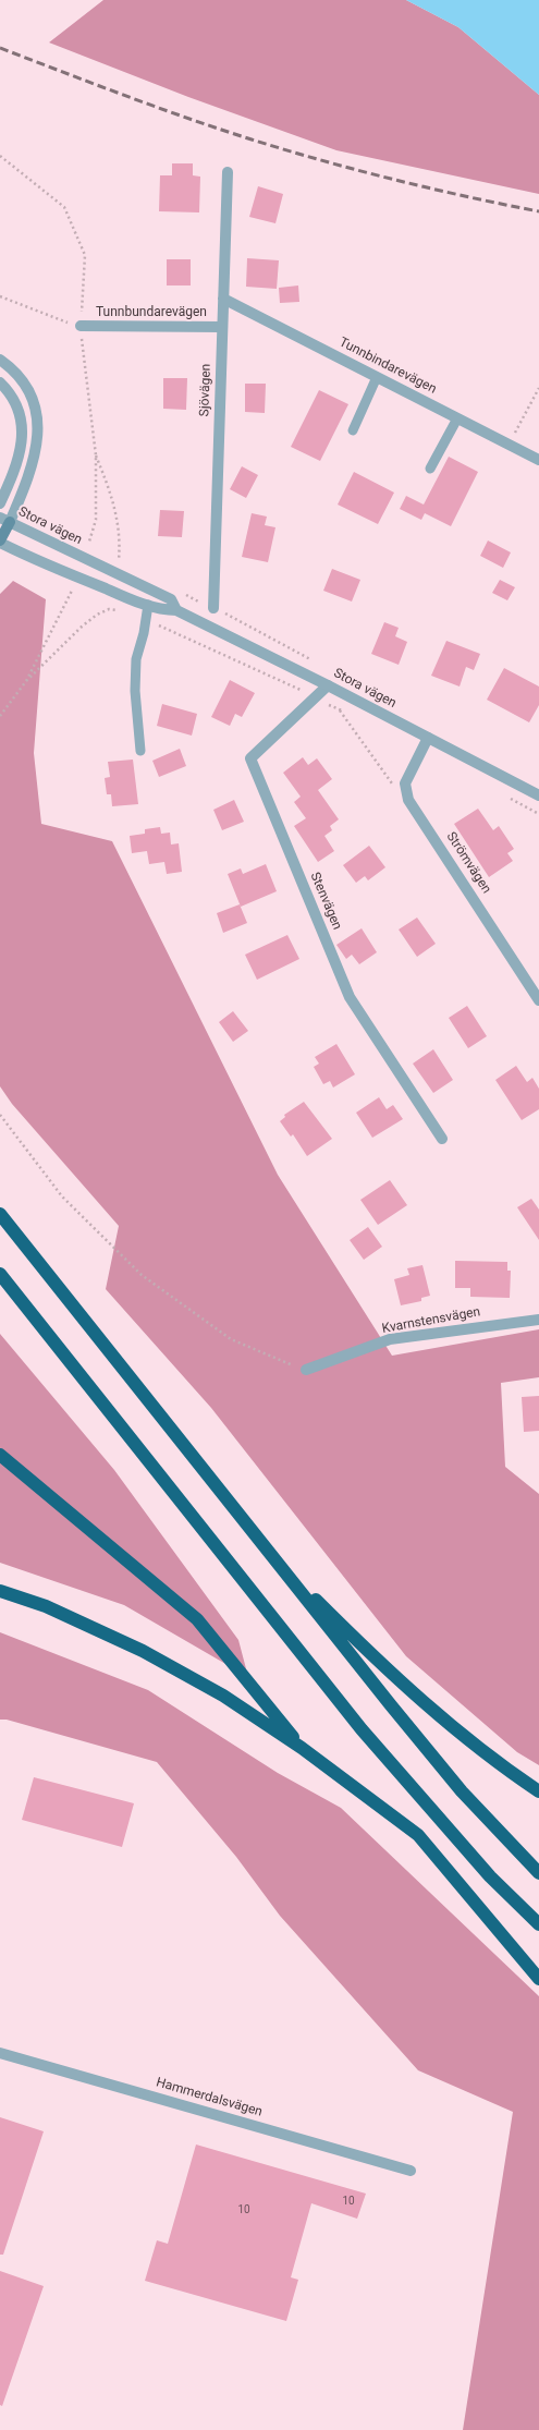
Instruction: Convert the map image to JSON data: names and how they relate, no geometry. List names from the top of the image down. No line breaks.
{"streets":{"street":["Tunnbundarevägen","Tunnbindarevägen","Sjövägen","Stora vägen","Strömvägen","Stenvägen","Kvarnstensvägen","Hammerdalsvägen"]},"crossings":[["Tunnbundarevägen","Sjövägen"],["Tunnbindarevägen","Sjövägen"],["Stora vägen","Strömvägen"],["Stora vägen","Stenvägen"]],"house_numbers":["10","10"]}
